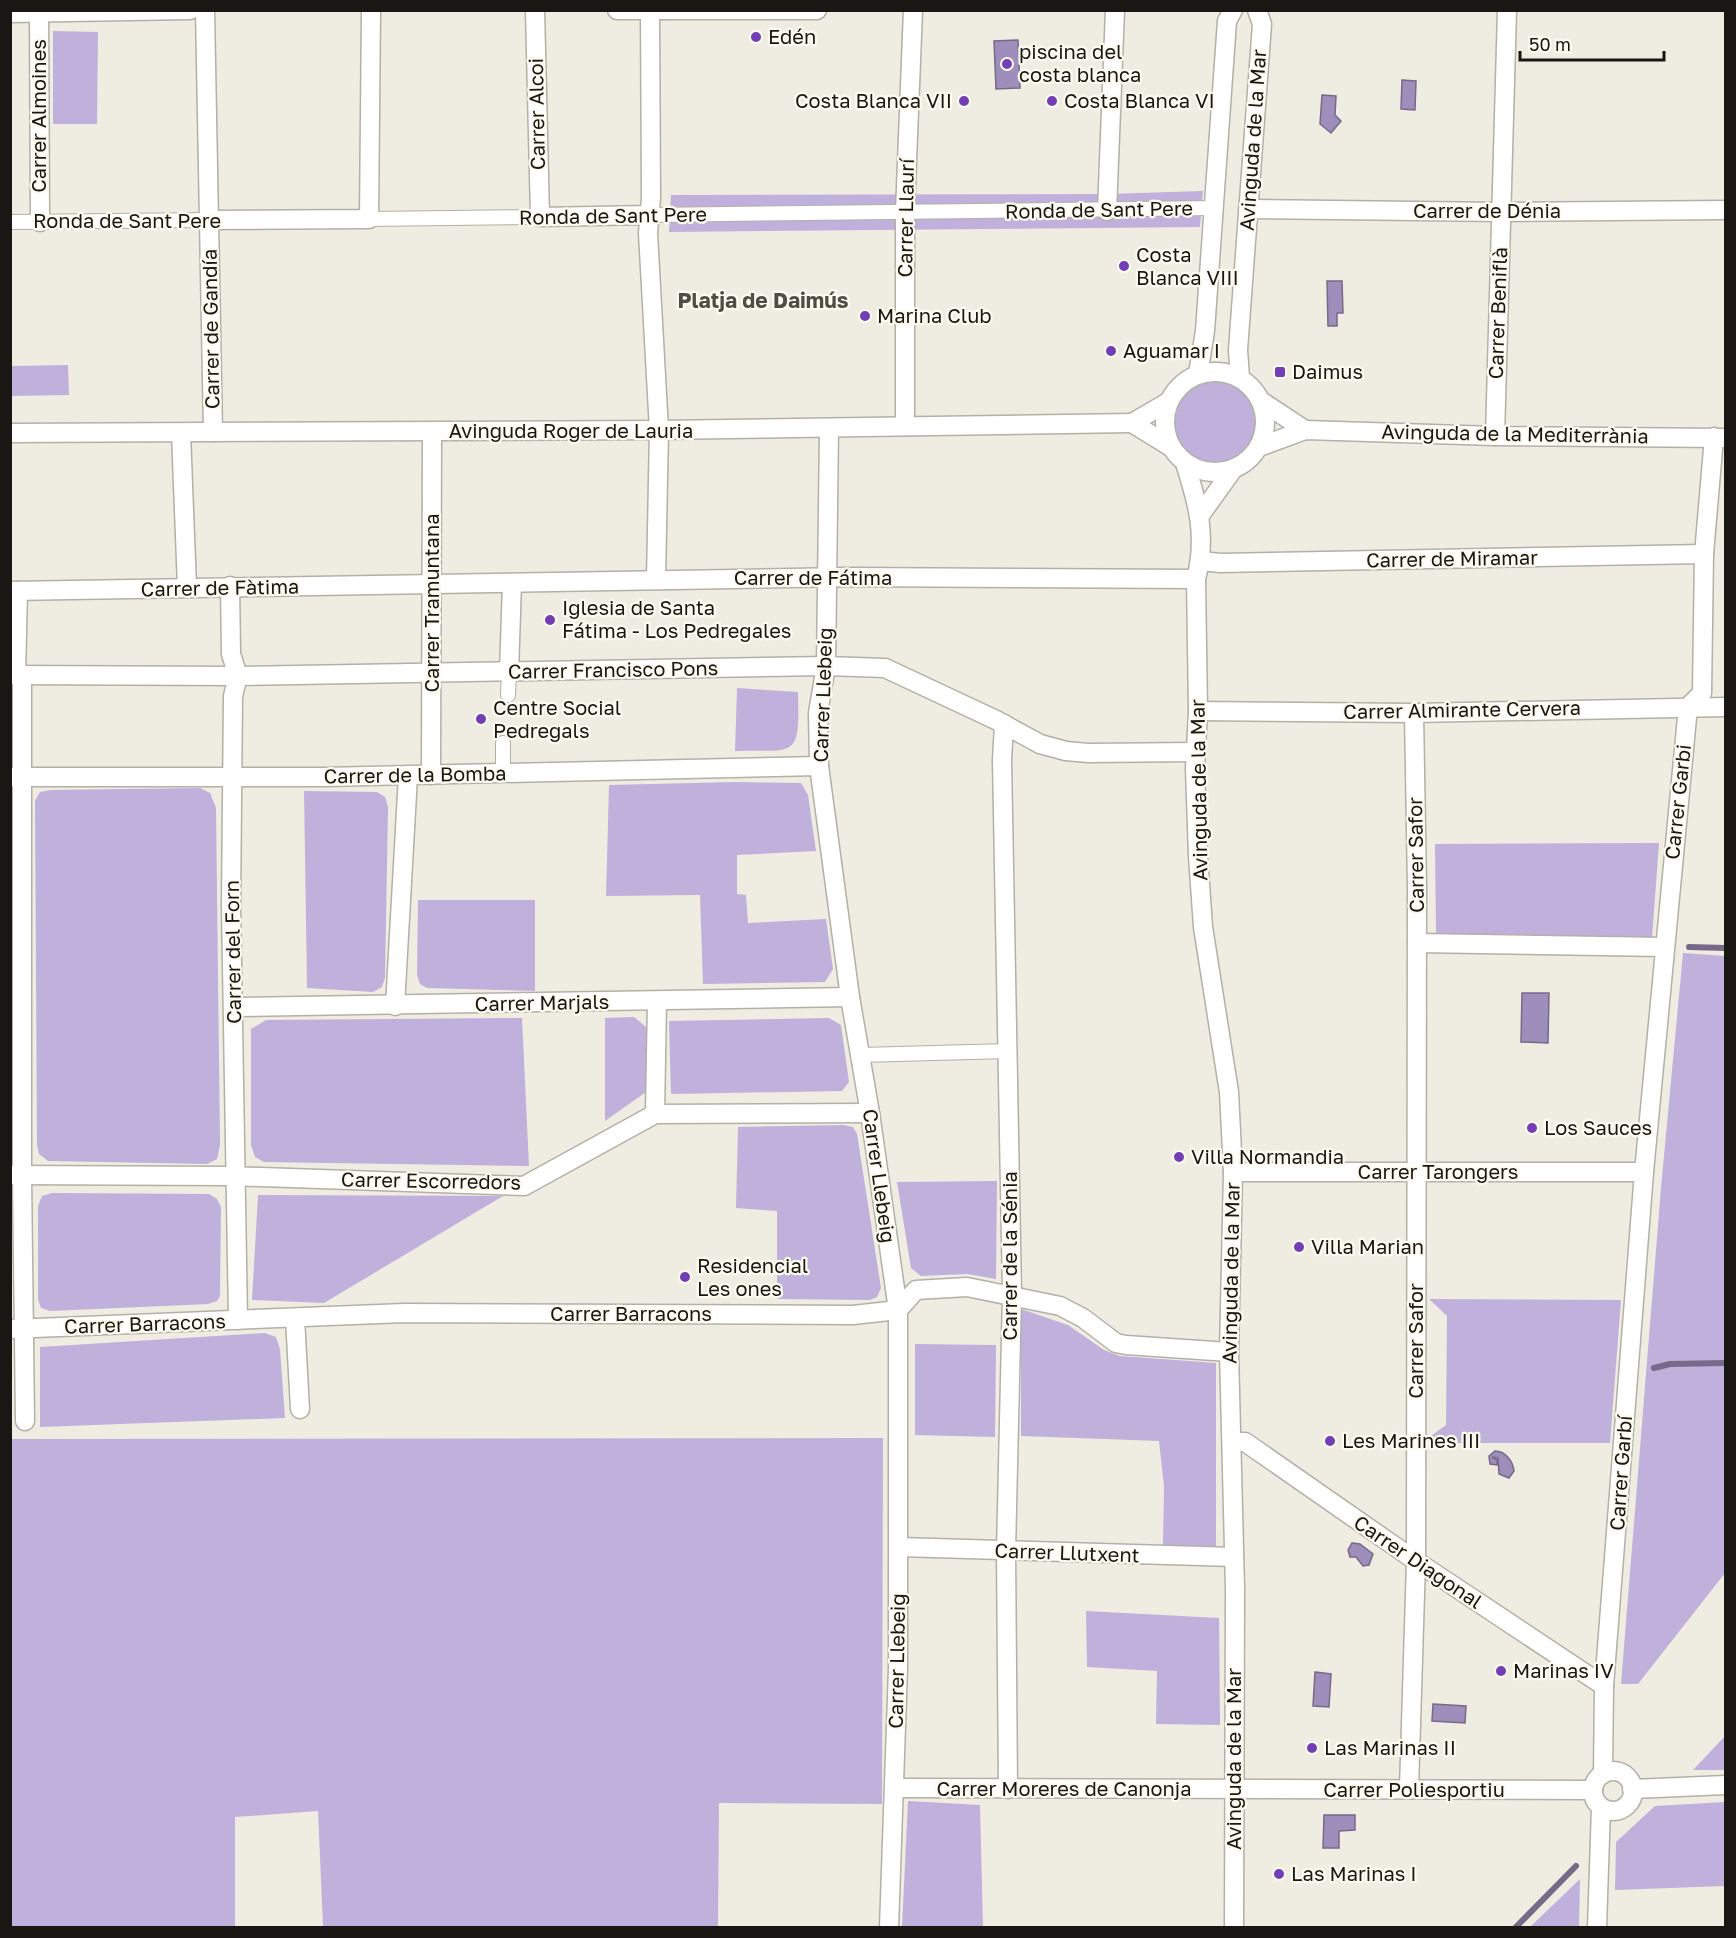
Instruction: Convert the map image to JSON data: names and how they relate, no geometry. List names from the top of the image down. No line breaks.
{"streets":{"street":["Carrer Alcoi","Carrer Almoines","Avinguda de la Mar","Ronda de Sant Pere","Carrer de Dénia","Carrer Llaurí","Carrer Beniflà","Carrer de Gandía","Avinguda Roger de Lauria","Avinguda de la Mediterrània","Carrer de Miramar","Carrer de Fátima","Carrer de Fàtima","Carrer Tramuntana","Carrer Francisco Pons","Carrer Llebeig","Carrer Almirante Cervera","Carrer de la Bomba","Carrer Garbi","Carrer Safor","Carrer del Forn","Carrer Marjals","Carrer Tarongers","Carrer Escorredors","Carrer de la Sénia","Carrer Barracons","Carrer Garbí","Carrer Llutxent","Carrer Diagonal","Carrer Moreres de Canonja","Carrer Poliesportiu"]},"crossings":[["Carrer Alcoi","Ronda de Sant Pere"],["Carrer Almoines","Ronda de Sant Pere"],["Avinguda de la Mar","Ronda de Sant Pere"],["Avinguda de la Mar","Carrer de Dénia"],["Avinguda de la Mar","Carrer de Miramar"],["Avinguda de la Mar","Carrer de Fátima"],["Avinguda de la Mar","Carrer Francisco Pons"],["Avinguda de la Mar","Carrer Almirante Cervera"],["Avinguda de la Mar","Carrer Tarongers"],["Avinguda de la Mar","Carrer Llutxent"],["Avinguda de la Mar","Carrer Diagonal"],["Avinguda de la Mar","Carrer Moreres de Canonja"],["Avinguda de la Mar","Carrer Poliesportiu"],["Ronda de Sant Pere","Carrer Llaurí"],["Ronda de Sant Pere","Carrer de Gandía"],["Carrer de Dénia","Carrer Beniflà"],["Carrer Llaurí","Avinguda Roger de Lauria"],["Carrer Beniflà","Avinguda de la Mediterrània"],["Carrer de Gandía","Avinguda Roger de Lauria"],["Avinguda Roger de Lauria","Carrer Tramuntana"],["Avinguda Roger de Lauria","Carrer Llebeig"],["Avinguda de la Mediterrània","Carrer Garbi"],["Carrer de Miramar","Carrer Garbi"],["Carrer de Fátima","Carrer de Fàtima"],["Carrer de Fátima","Carrer Tramuntana"],["Carrer de Fátima","Carrer Llebeig"],["Carrer de Fàtima","Carrer Tramuntana"],["Carrer de Fàtima","Carrer del Forn"],["Carrer Tramuntana","Carrer Francisco Pons"],["Carrer Tramuntana","Carrer de la Bomba"],["Carrer Francisco Pons","Carrer Llebeig"],["Carrer Francisco Pons","Carrer del Forn"],["Carrer Francisco Pons","Carrer de la Sénia"],["Carrer Llebeig","Carrer de la Bomba"],["Carrer Llebeig","Carrer Marjals"],["Carrer Llebeig","Carrer Escorredors"],["Carrer Llebeig","Carrer Barracons"],["Carrer Llebeig","Carrer Llutxent"],["Carrer Llebeig","Carrer Moreres de Canonja"],["Carrer Almirante Cervera","Carrer Garbi"],["Carrer Almirante Cervera","Carrer Safor"],["Carrer de la Bomba","Carrer del Forn"],["Carrer Garbi","Carrer Tarongers"],["Carrer Garbi","Carrer Garbí"],["Carrer Safor","Carrer Tarongers"],["Carrer Safor","Carrer Diagonal"],["Carrer Safor","Carrer Poliesportiu"],["Carrer del Forn","Carrer Marjals"],["Carrer del Forn","Carrer Escorredors"],["Carrer del Forn","Carrer Barracons"],["Carrer Tarongers","Carrer Garbí"],["Carrer de la Sénia","Carrer Llutxent"],["Carrer de la Sénia","Carrer Moreres de Canonja"],["Carrer Garbí","Carrer Diagonal"],["Carrer Garbí","Carrer Poliesportiu"],["Carrer Moreres de Canonja","Carrer Poliesportiu"]],"districts":["Platja de Daimús"],"places":{"other":["Edén","piscina del costa blanca","Costa Blanca VII","Costa Blanca VI","Costa Blanca VIII","Marina Club","Aguamar I","Iglesia de Santa Fátima - Los Pedregales","Centre Social Pedregals","Los Sauces","Villa Normandia","Villa Marian","Residencial Les ones","Les Marines III","Marinas IV","Las Marinas II","Las Marinas I"],"transit":["Daimus"]},"scale_bar":"50 m"}
